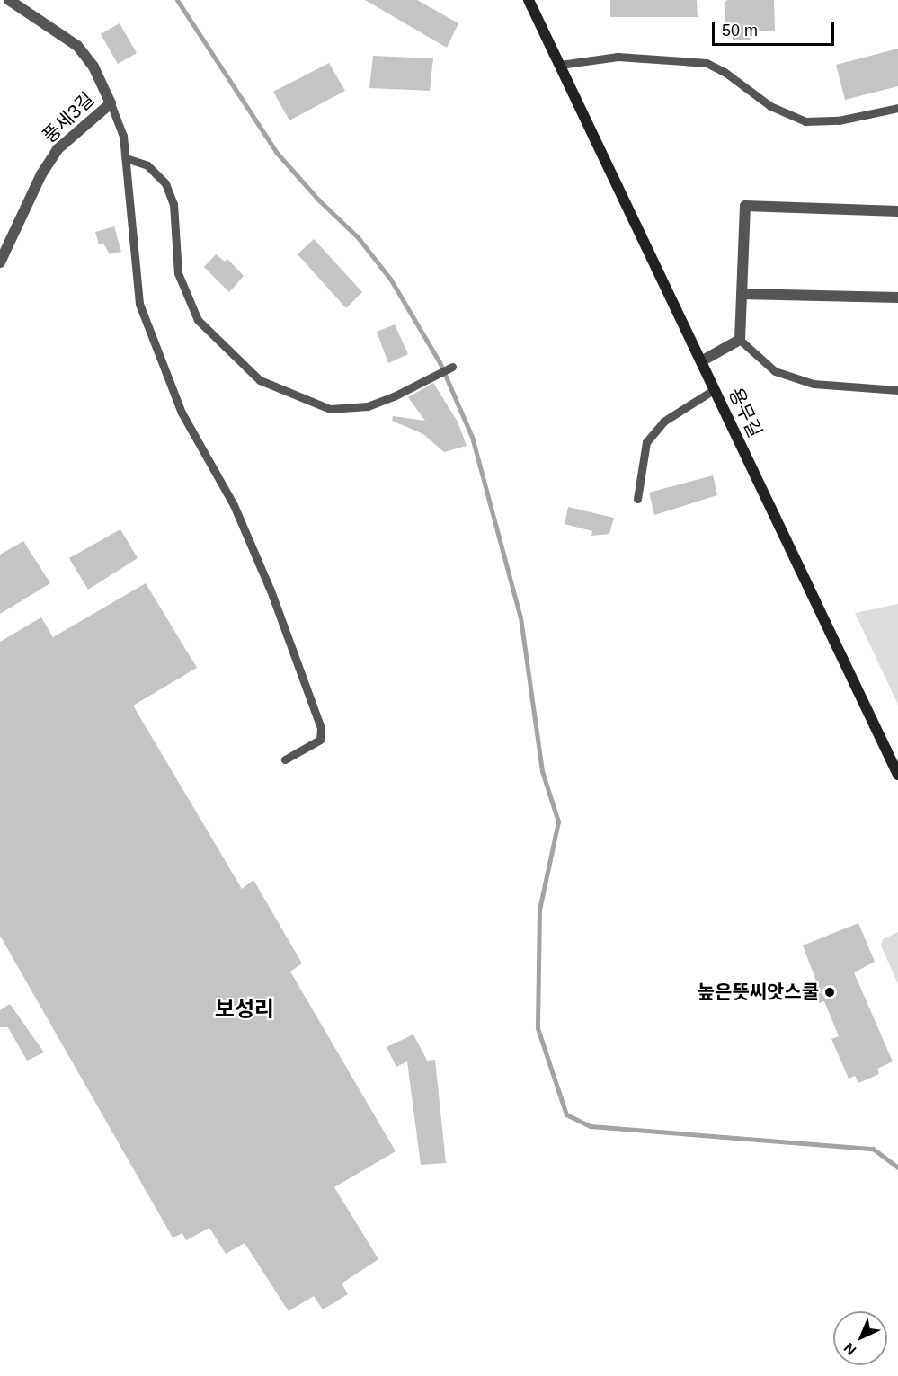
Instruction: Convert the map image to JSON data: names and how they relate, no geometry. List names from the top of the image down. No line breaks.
{"streets":{"street":["풍세3길","용무길"]},"districts":["보성리"],"places":["높은뜻씨앗스쿨"],"scale_bar":"50 m","north":"bottom left"}
